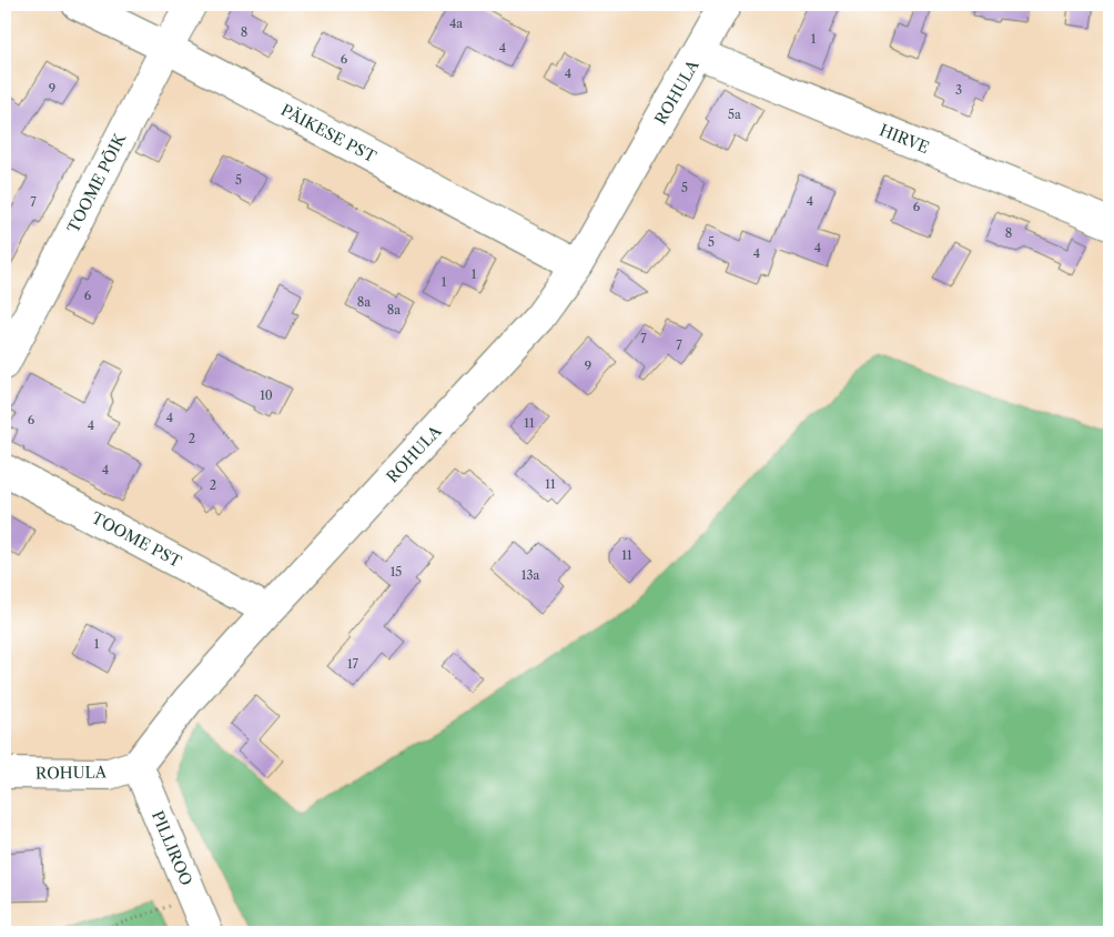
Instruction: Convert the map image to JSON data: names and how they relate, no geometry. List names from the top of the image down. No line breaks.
{"streets":{"street":["ROHULA","PÄIKESE PST","HIRVE","TOOME PÕIK","TOOME PST","PILLIROO"]},"crossings":[["ROHULA","PÄIKESE PST"],["ROHULA","HIRVE"],["ROHULA","TOOME PST"],["ROHULA","PILLIROO"],["PÄIKESE PST","TOOME PÕIK"]],"house_numbers":["4a","8","1","4","6","4","9","3","5a","5","5","4","7","6","8","5","4","4","1","1","6","8a","8a","7","7","9","10","4","6","11","4","2","4","11","2","11","15","13a","1","17"]}
